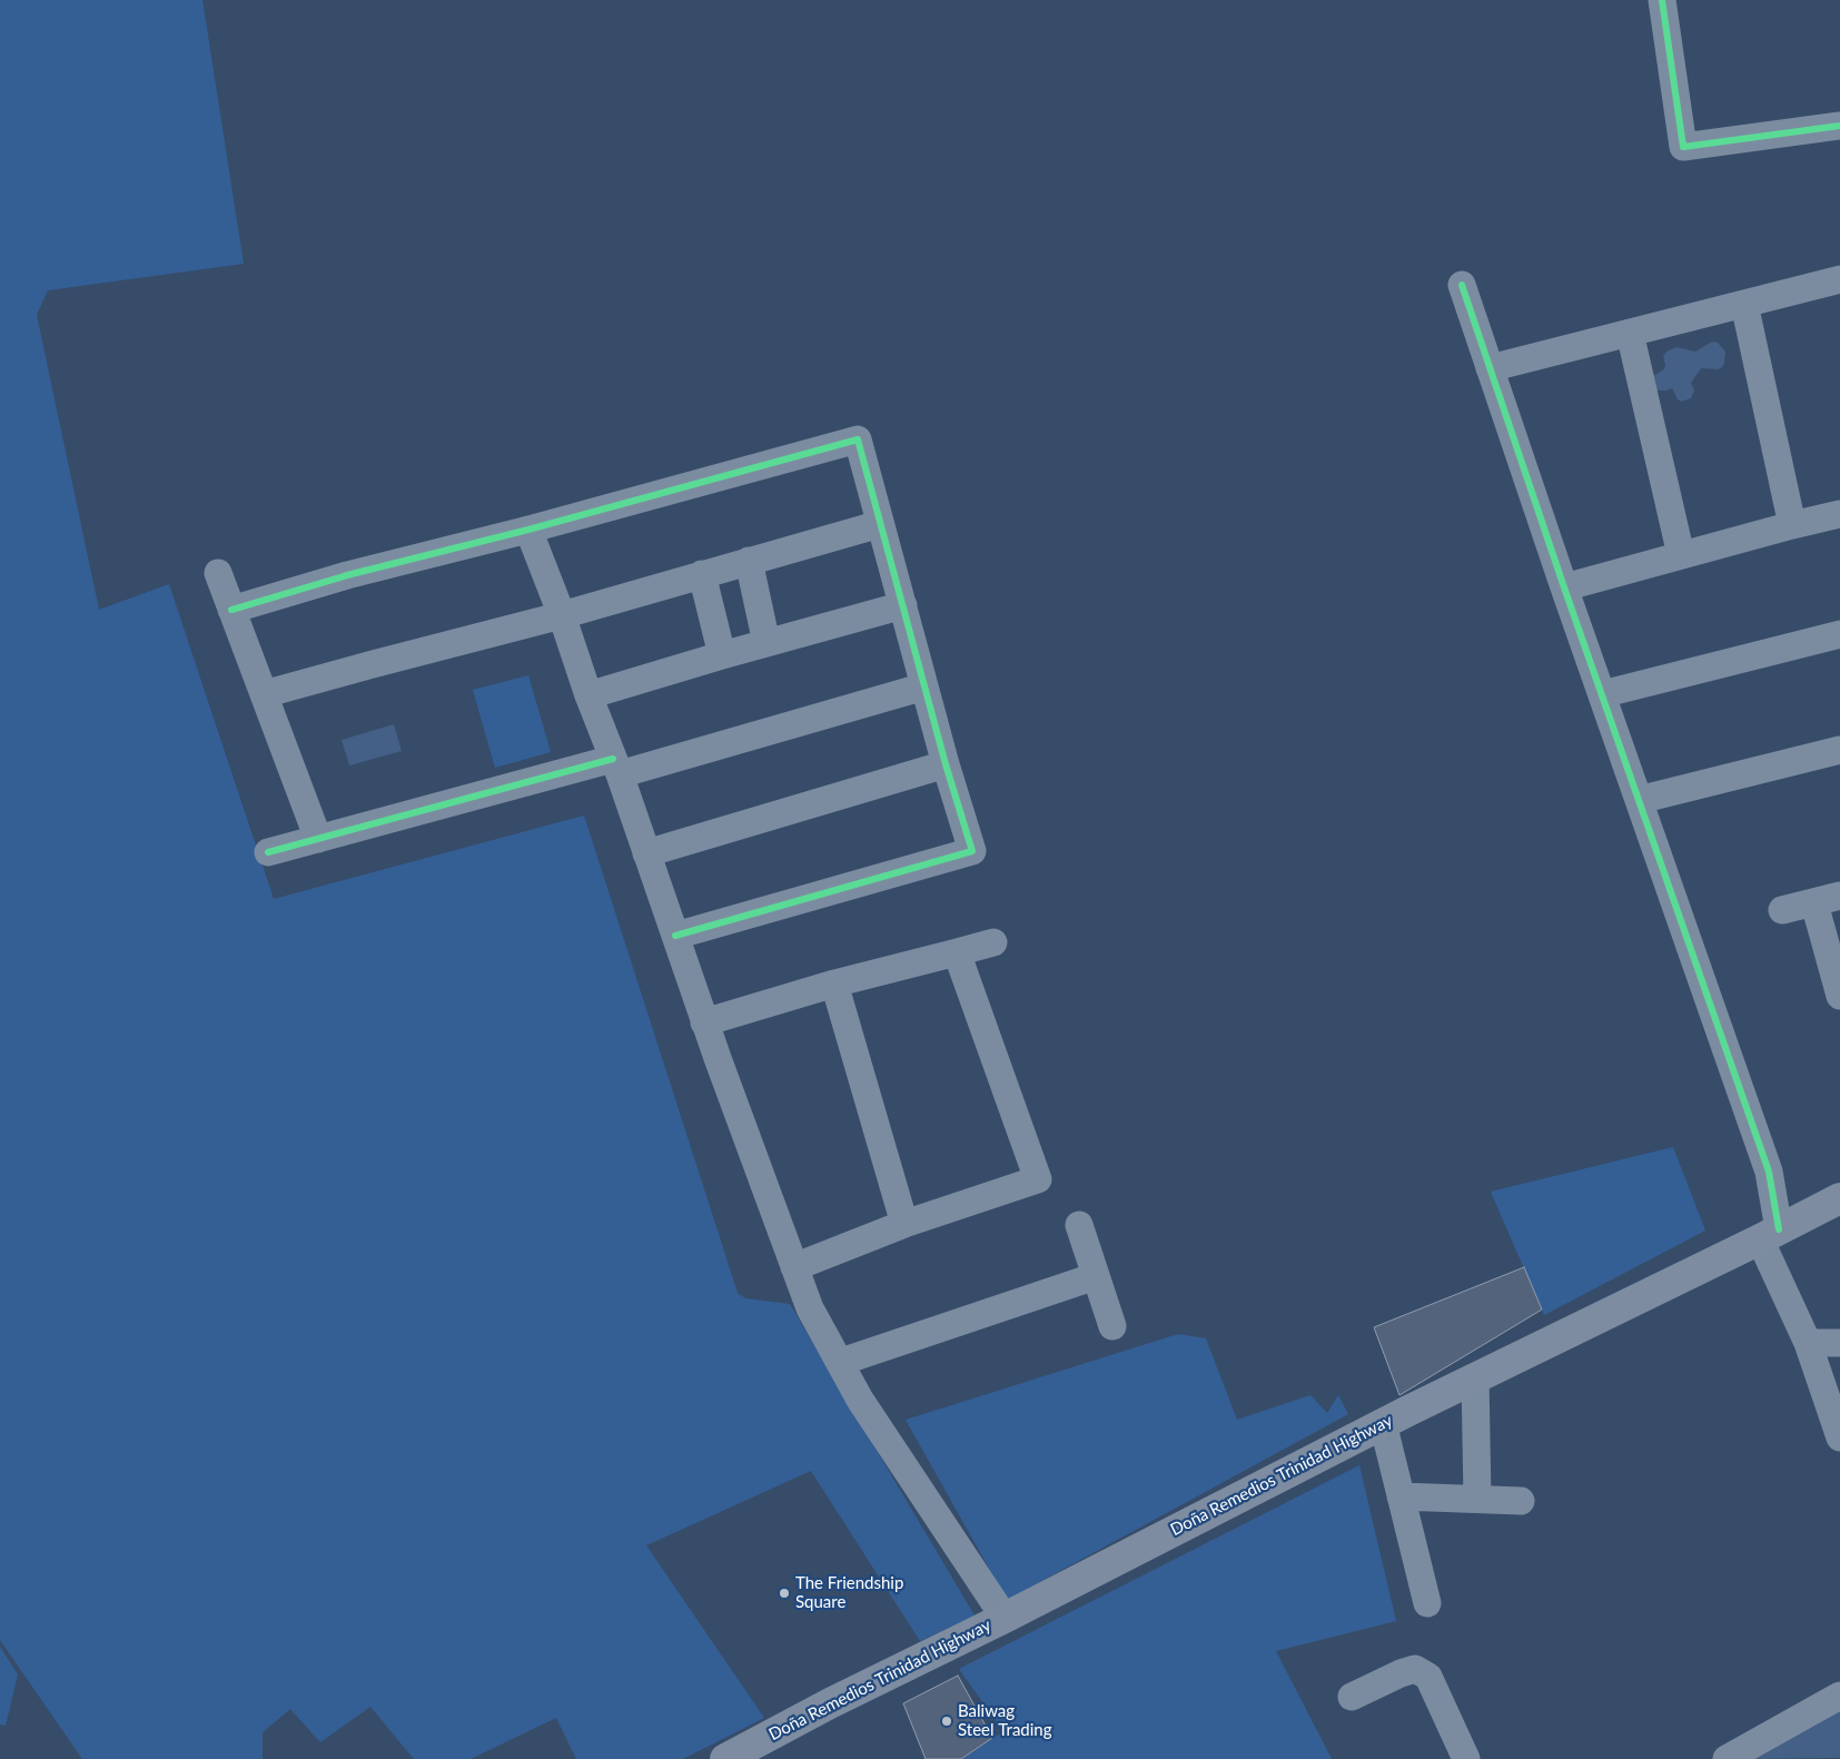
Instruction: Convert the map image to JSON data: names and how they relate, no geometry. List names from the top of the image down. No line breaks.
{"streets":{"highway":["Doña Remedios Trinidad Highway"]},"places":["The Friendship Square","Baliwag Steel Trading"]}
